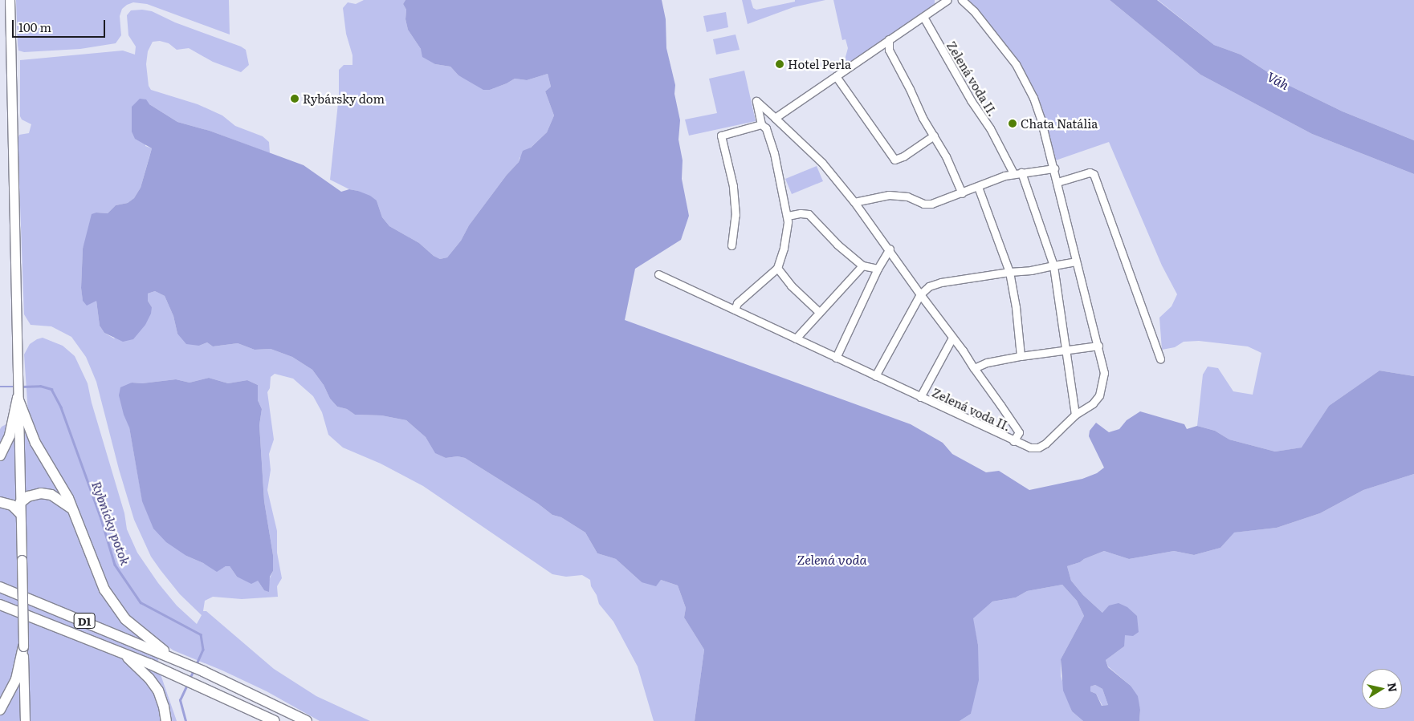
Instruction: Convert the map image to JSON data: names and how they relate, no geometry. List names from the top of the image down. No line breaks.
{"streets":{"highway":["D1"],"street":["Zelená voda II."]},"water":["Váh","Rybnícky potok","Zelená voda"],"places":["Hotel Perla","Rybársky dom","Chata Natália"],"scale_bar":"100 m","north":"right"}
